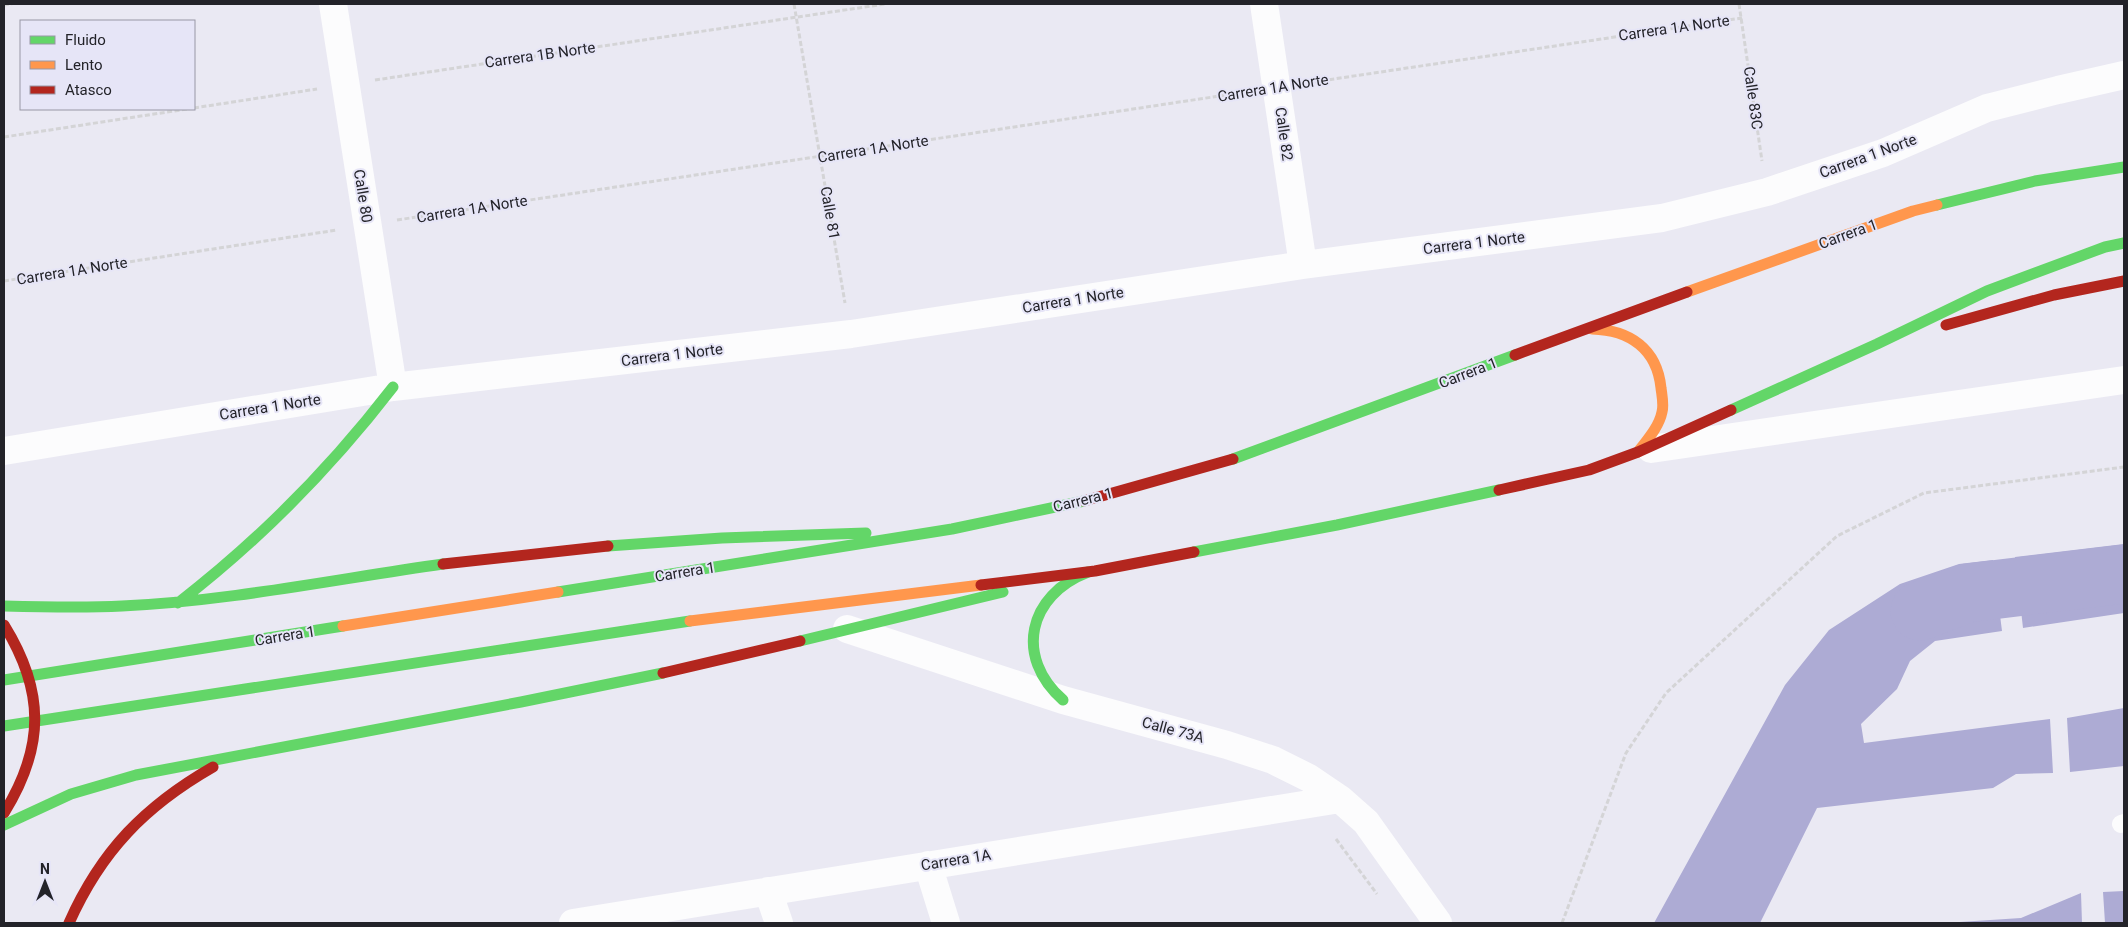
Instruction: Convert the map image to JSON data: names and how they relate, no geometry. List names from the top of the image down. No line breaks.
{"streets":{"main road":["Carrera 1"],"street":["Calle 82","Carrera 1 Norte","Calle 80","Calle 73A","Carrera 1A"],"path":["Carrera 1A Norte","Carrera 1B Norte","Calle 83C","Calle 81"]},"crossings":[["Carrera 1A Norte","Calle 83C"],["Carrera 1A Norte","Calle 82"],["Carrera 1A Norte","Calle 80"],["Carrera 1A Norte","Calle 81"],["Carrera 1B Norte","Calle 80"],["Carrera 1B Norte","Calle 81"],["Calle 83C","Carrera 1 Norte"],["Calle 82","Carrera 1 Norte"],["Carrera 1 Norte","Calle 80"],["Carrera 1 Norte","Calle 81"],["Calle 73A","Carrera 1A"]],"legend":["Fluido","Lento","Atasco"],"north":"top"}
